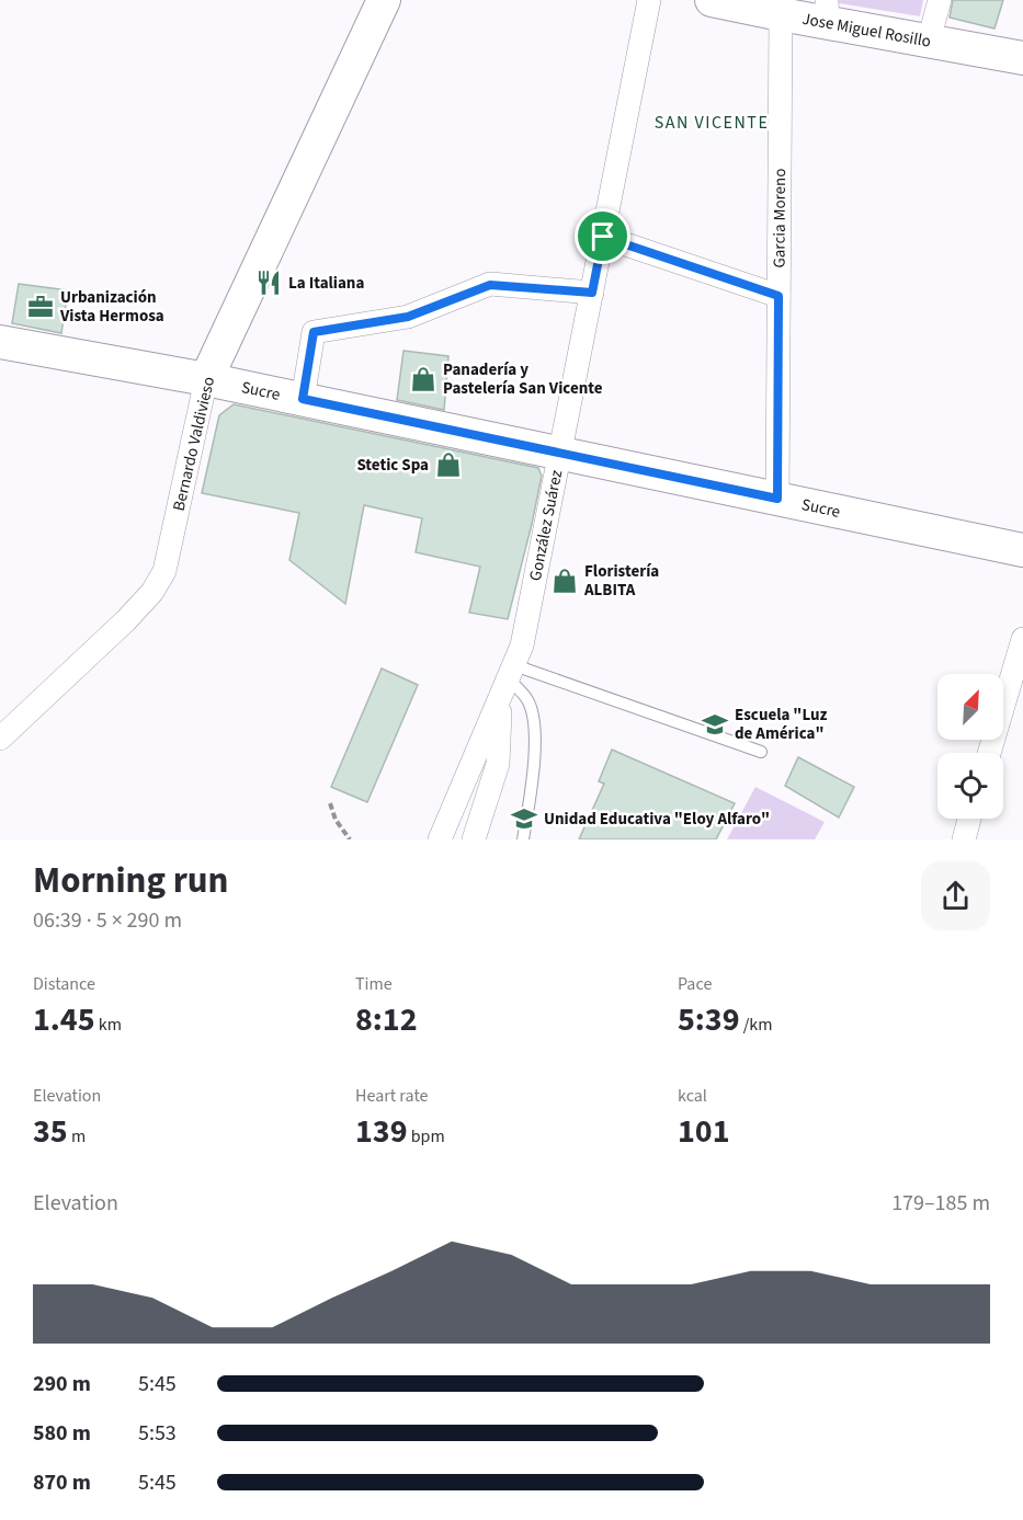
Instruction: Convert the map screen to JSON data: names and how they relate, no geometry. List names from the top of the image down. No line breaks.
{"streets":{"main road":["Jose Miguel Rosillo","Sucre","Bernardo Valdivieso"],"street":["Garcia Moreno","González Suárez"]},"crossings":[["Jose Miguel Rosillo","Garcia Moreno"],["Garcia Moreno","Sucre"],["Sucre","Bernardo Valdivieso"],["Sucre","González Suárez"]],"districts":["SAN VICENTE"],"places":{"restaurant":["La Italiana"],"office":["Urbanización Vista Hermosa"],"shop":["Panadería y Pastelería San Vicente","Stetic Spa","Floristería ALBITA"],"school or university":["Escuela \"Luz de América\"","Unidad Educativa \"Eloy Alfaro\""]},"north":"top right","page":{"heading":["Morning run","06:39 · 5 × 290 m"],"stats":[["Distance","1.45 km"],["Time","8:12"],["Pace","5:39 /km"],["Elevation","35 m"],["Heart rate","139 bpm"],["kcal","101"]],"chart":["Elevation","179–185 m"],"list":[{"name":"290 m","note":"5:45"},{"name":"580 m","note":"5:53"},{"name":"870 m","note":"5:45"}]}}
